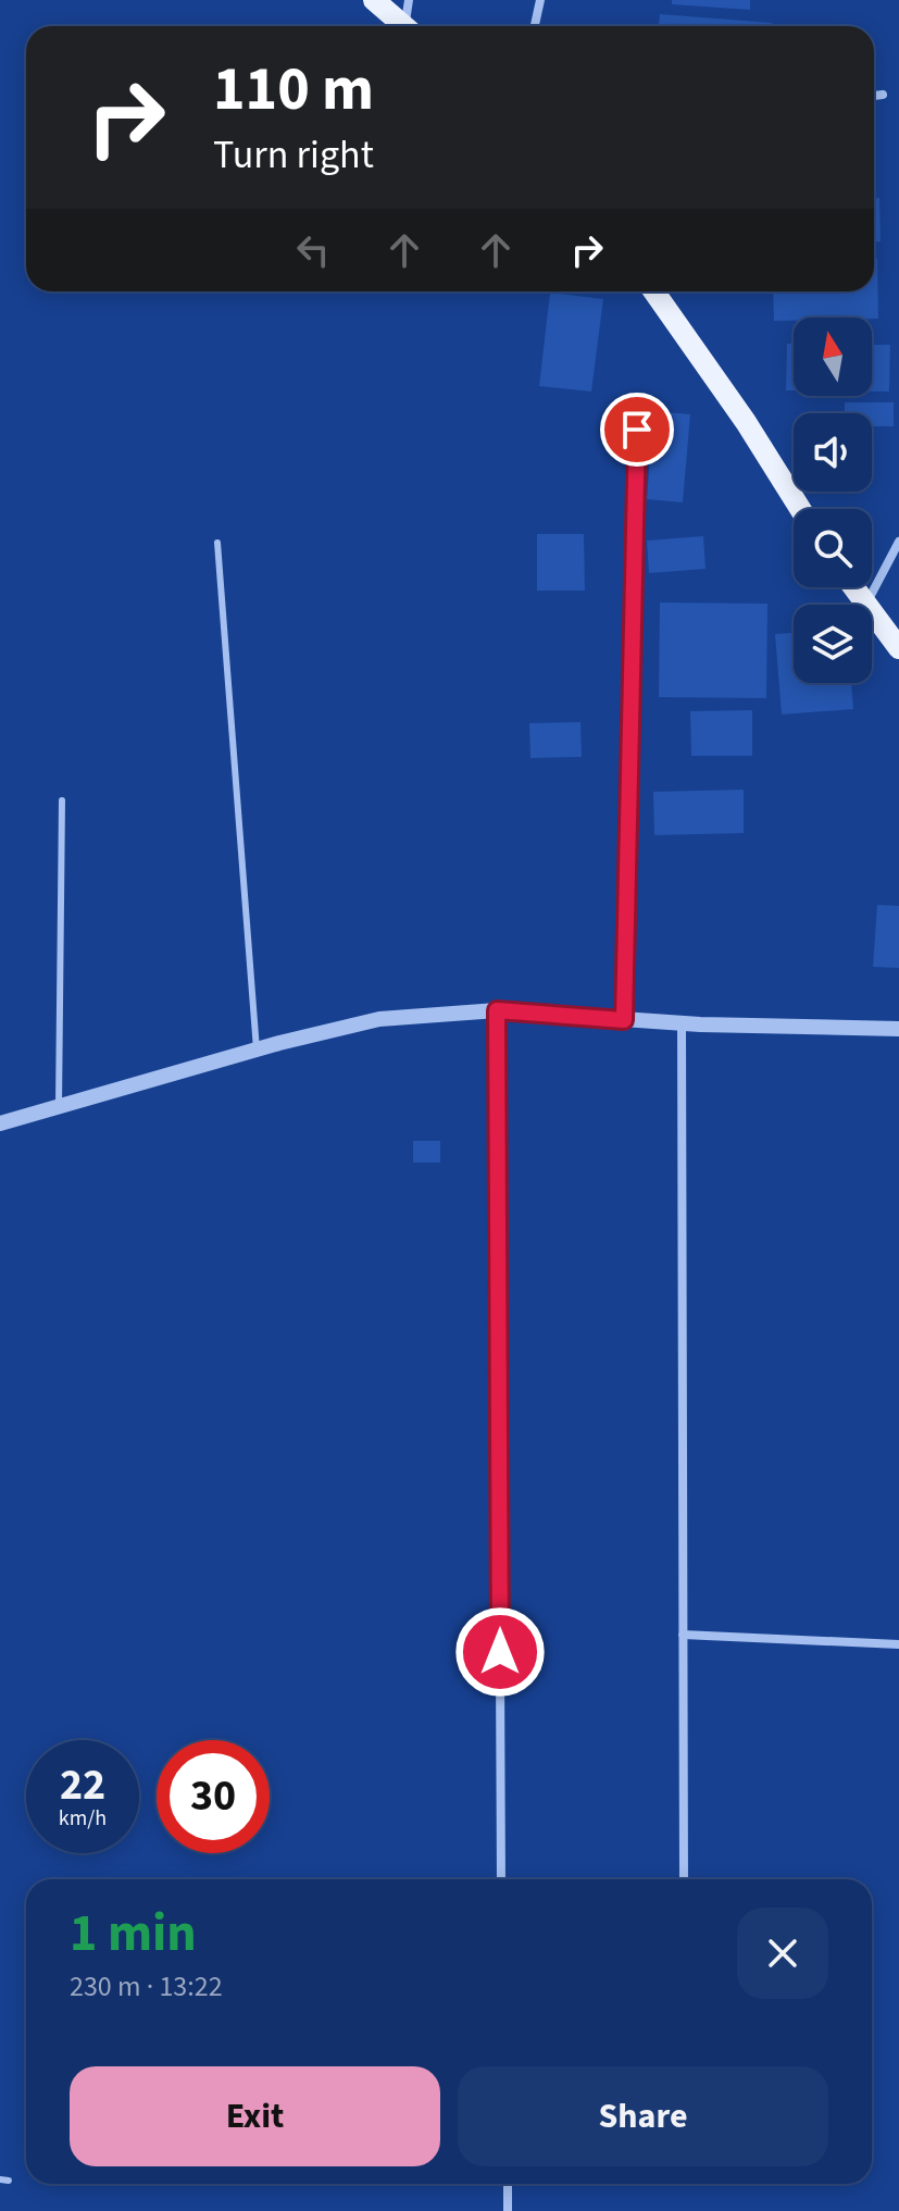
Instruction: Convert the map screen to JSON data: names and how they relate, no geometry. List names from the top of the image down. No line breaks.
{"north":"top","page":{"turn":["110 m","Turn right"],"speed":"22 km/h","limit":"30","heading":["1 min","230 m · 13:22"],"buttons":["Exit","Share"]}}
